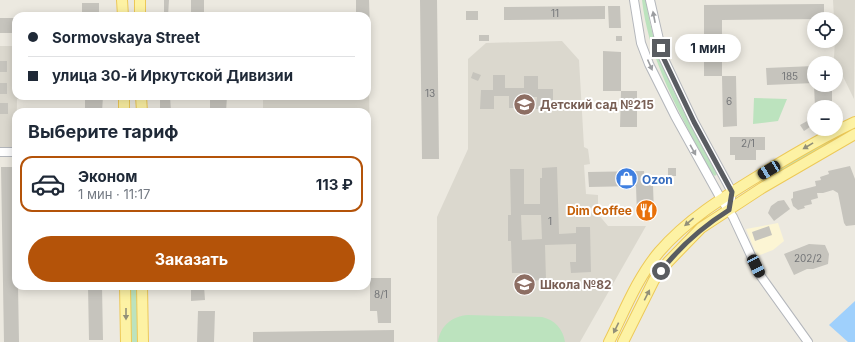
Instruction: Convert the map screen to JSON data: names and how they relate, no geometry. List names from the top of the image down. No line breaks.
{"places":{"school or university":["Детский сад №215","Школа №82"],"shop":["Ozon"],"restaurant":["Dim Coffee"]},"house_numbers":["11","185","13","6","2/1","1","202/2","8/1"],"page":{"map_buttons":["+","−"],"banner":["Sormovskaya Street","улица 30-й Иркутской Дивизии"],"bubble":"1 мин","heading":"Выберите тариф","list":[{"name":"Эконом","note":"1 мин · 11:17","value":"113 ₽"}],"buttons":"Заказать"}}
